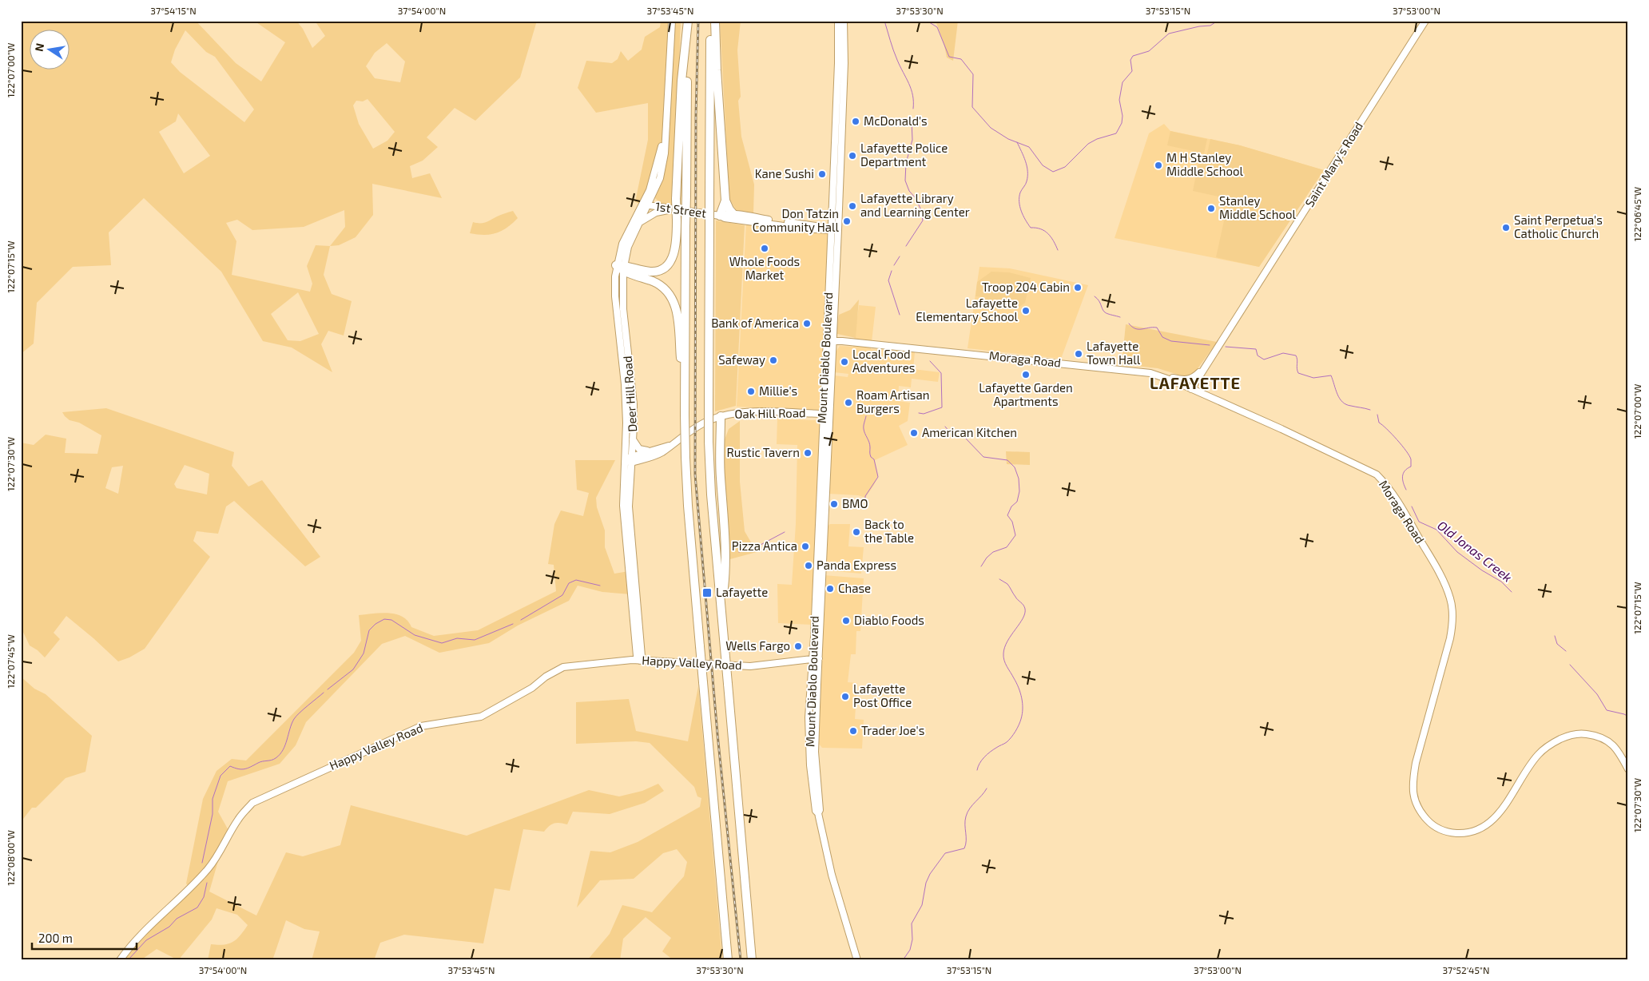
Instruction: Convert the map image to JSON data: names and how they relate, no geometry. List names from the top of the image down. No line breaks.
{"streets":{"street":["Saint Mary's Road","1st Street","Mount Diablo Boulevard","Moraga Road","Deer Hill Road","Oak Hill Road","Happy Valley Road"]},"crossings":[["Saint Mary's Road","Moraga Road"],["1st Street","Mount Diablo Boulevard"],["1st Street","Deer Hill Road"],["Mount Diablo Boulevard","Moraga Road"],["Mount Diablo Boulevard","Oak Hill Road"],["Mount Diablo Boulevard","Happy Valley Road"],["Deer Hill Road","Oak Hill Road"],["Deer Hill Road","Happy Valley Road"]],"districts":["LAFAYETTE"],"water":["Old Jonas Creek"],"places":{"other":["McDonald's","Lafayette Police Department","M H Stanley Middle School","Kane Sushi","Lafayette Library and Learning Center","Stanley Middle School","Don Tatzin Community Hall","Saint Perpetua's Catholic Church","Whole Foods Market","Troop 204 Cabin","Lafayette Elementary School","Bank of America","Lafayette Town Hall","Safeway","Local Food Adventures","Lafayette Garden Apartments","Millie's","Roam Artisan Burgers","American Kitchen","Rustic Tavern","BMO","Back to the Table","Pizza Antica","Panda Express","Chase","Diablo Foods","Wells Fargo","Lafayette Post Office","Trader Joe's"],"transit":["Lafayette"]},"scale_bar":"200 m","north":"left","coordinates":["37°54'15\"N","37°54'00\"N","37°53'45\"N","37°53'30\"N","37°53'15\"N","37°53'00\"N","122°07'00\"W","122°06'45\"W","122°07'15\"W","122°07'30\"W","122°07'45\"W","122°08'00\"W","37°52'45\"N"]}
